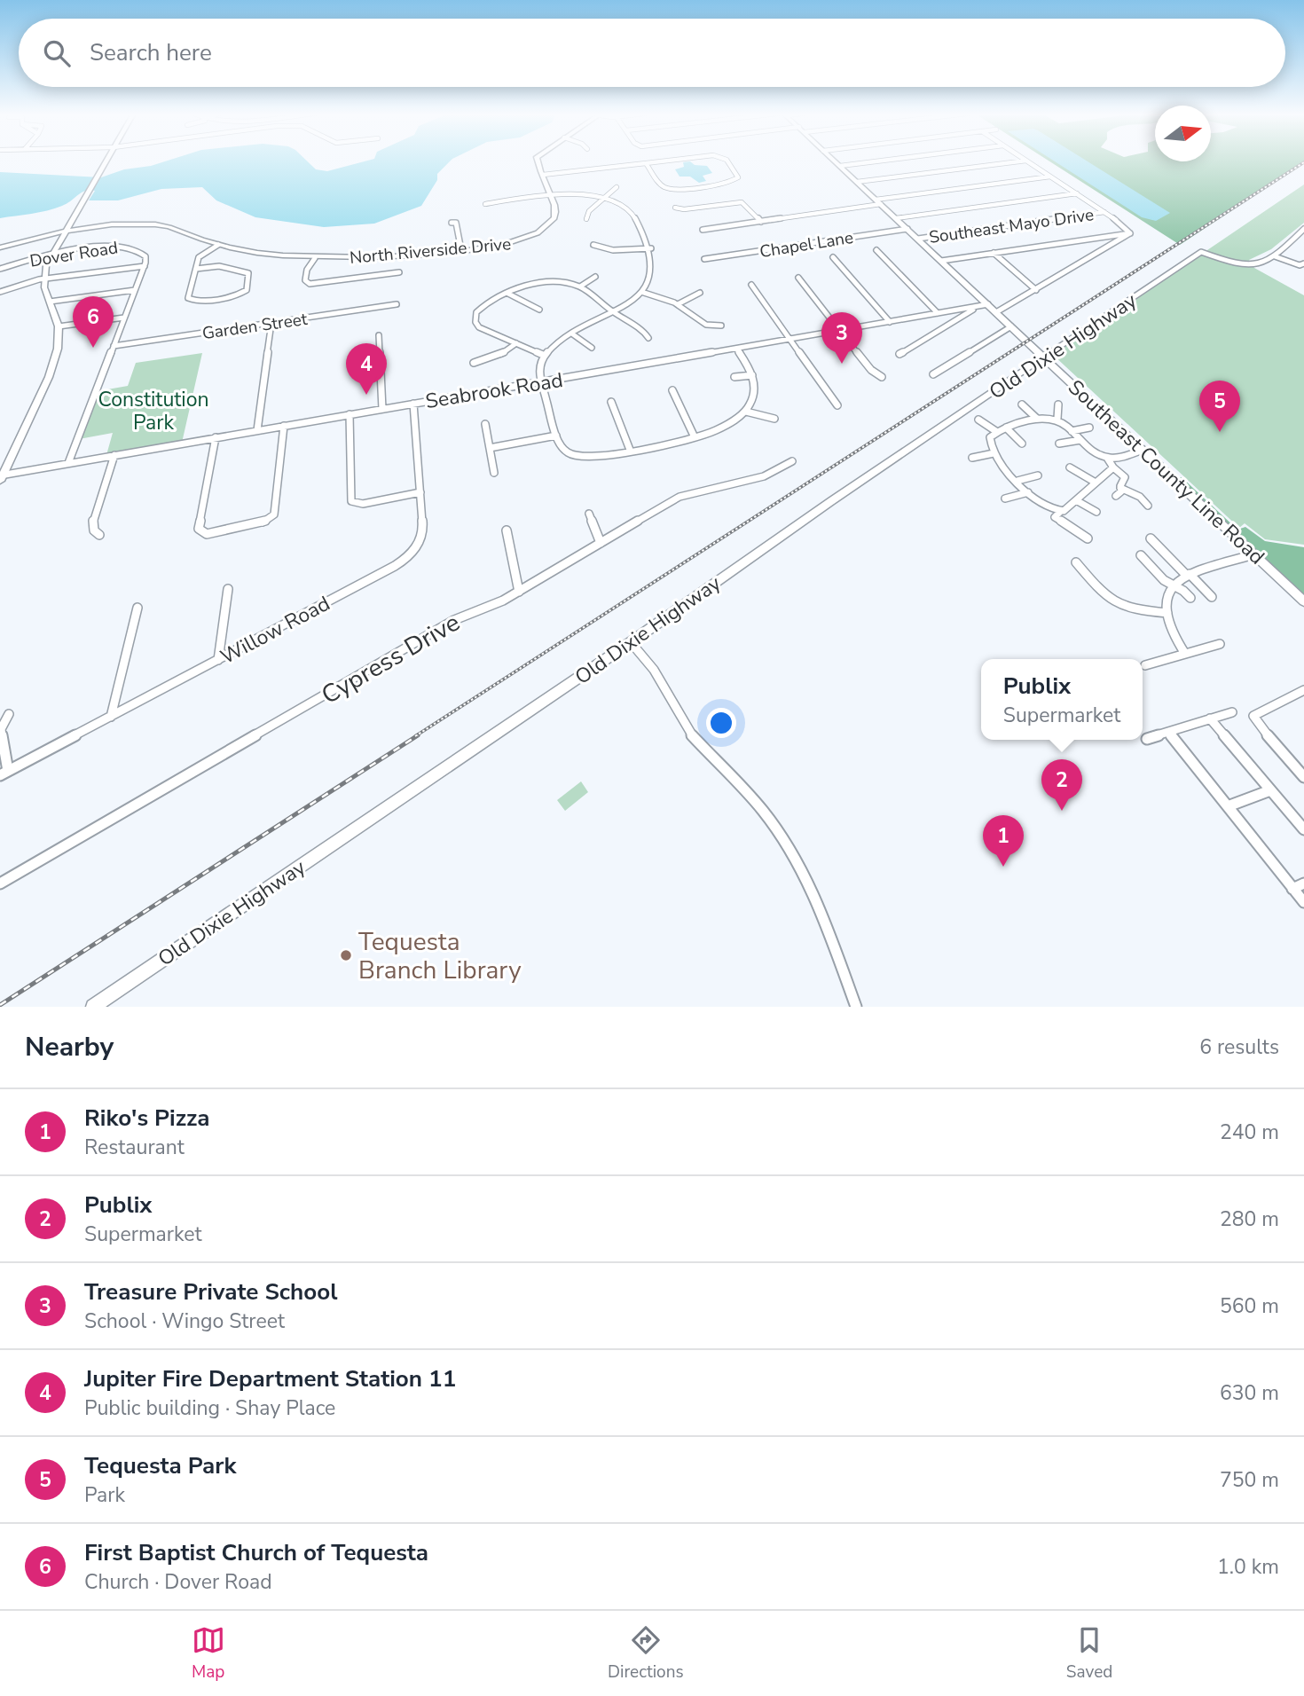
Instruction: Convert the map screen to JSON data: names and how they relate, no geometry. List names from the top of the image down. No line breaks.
{"streets":{"street":["Southeast Mayo Drive","Chapel Lane","North Riverside Drive","Dover Road","Garden Street","Old Dixie Highway","Seabrook Road","Southeast County Line Road","Willow Road","Cypress Drive"]},"crossings":[["Southeast Mayo Drive","Southeast County Line Road"],["Chapel Lane","Southeast County Line Road"],["Dover Road","Garden Street"],["Dover Road","Seabrook Road"],["Old Dixie Highway","Southeast County Line Road"],["Seabrook Road","Southeast County Line Road"],["Seabrook Road","Willow Road"]],"parks":["Constitution Park"],"places":["Tequesta Branch Library"],"north":"right","page":{"search":"Search here","pins":["6","3","4","5","2","1"],"popup":["Publix","Supermarket"],"heading":["Nearby","6 results"],"list":[{"mark":"1","name":"Riko's Pizza","note":"Restaurant","value":"240 m"},{"mark":"2","name":"Publix","note":"Supermarket","value":"280 m"},{"mark":"3","name":"Treasure Private School","note":"School · Wingo Street","value":"560 m"},{"mark":"4","name":"Jupiter Fire Department Station 11","note":"Public building · Shay Place","value":"630 m"},{"mark":"5","name":"Tequesta Park","note":"Park","value":"750 m"},{"mark":"6","name":"First Baptist Church of Tequesta","note":"Church · Dover Road","value":"1.0 km"}],"nav":["Map","Directions","Saved"]}}
